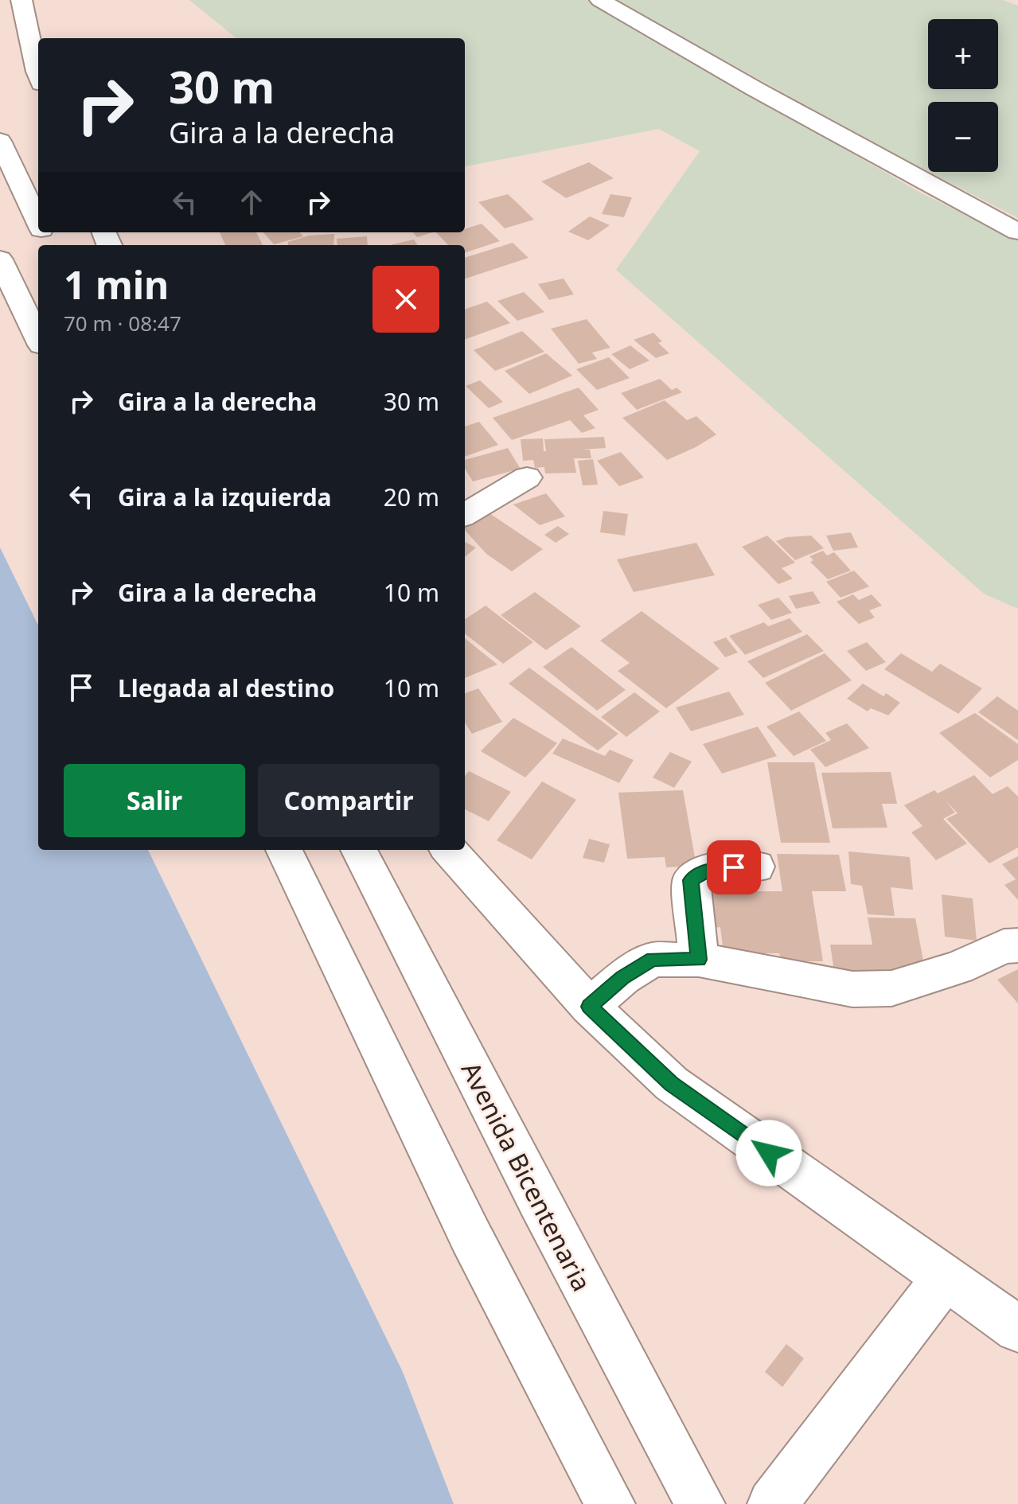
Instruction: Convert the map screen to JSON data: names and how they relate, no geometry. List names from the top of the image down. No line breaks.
{"streets":{"street":["Avenida Bicentenaria"]},"page":{"map_buttons":["+","−"],"turn":["30 m","Gira a la derecha"],"heading":["1 min","70 m · 08:47"],"list":[{"name":"Gira a la derecha","value":"30 m"},{"name":"Gira a la izquierda","value":"20 m"},{"name":"Gira a la derecha","value":"10 m"},{"name":"Llegada al destino","value":"10 m"}],"buttons":["Salir","Compartir"]}}
